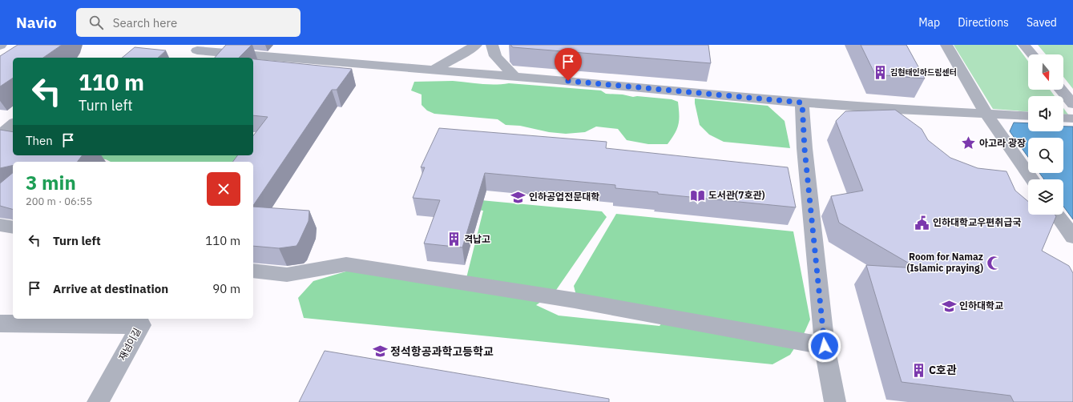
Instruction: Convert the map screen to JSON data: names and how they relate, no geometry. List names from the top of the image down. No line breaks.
{"streets":{"lane":["재넘이길"]},"places":{"building":["김현태인하드림센터","격납고","C호관"],"place":["아고라 광장"],"library":["도서관(7호관)"],"school or university":["인하공업전문대학","인하대학교","정석항공과학고등학교"],"public building":["인하대학교우편취급국"],"mosque":["Room for Namaz (Islamic praying)"]},"north":"bottom","page":{"header":"Navio","search":"Search here","nav":["Map","Directions","Saved"],"turn":["110 m","Turn left"],"then":"Then","heading":["3 min","200 m · 06:55"],"list":[{"name":"Turn left","value":"110 m"},{"name":"Arrive at destination","value":"90 m"}]}}
